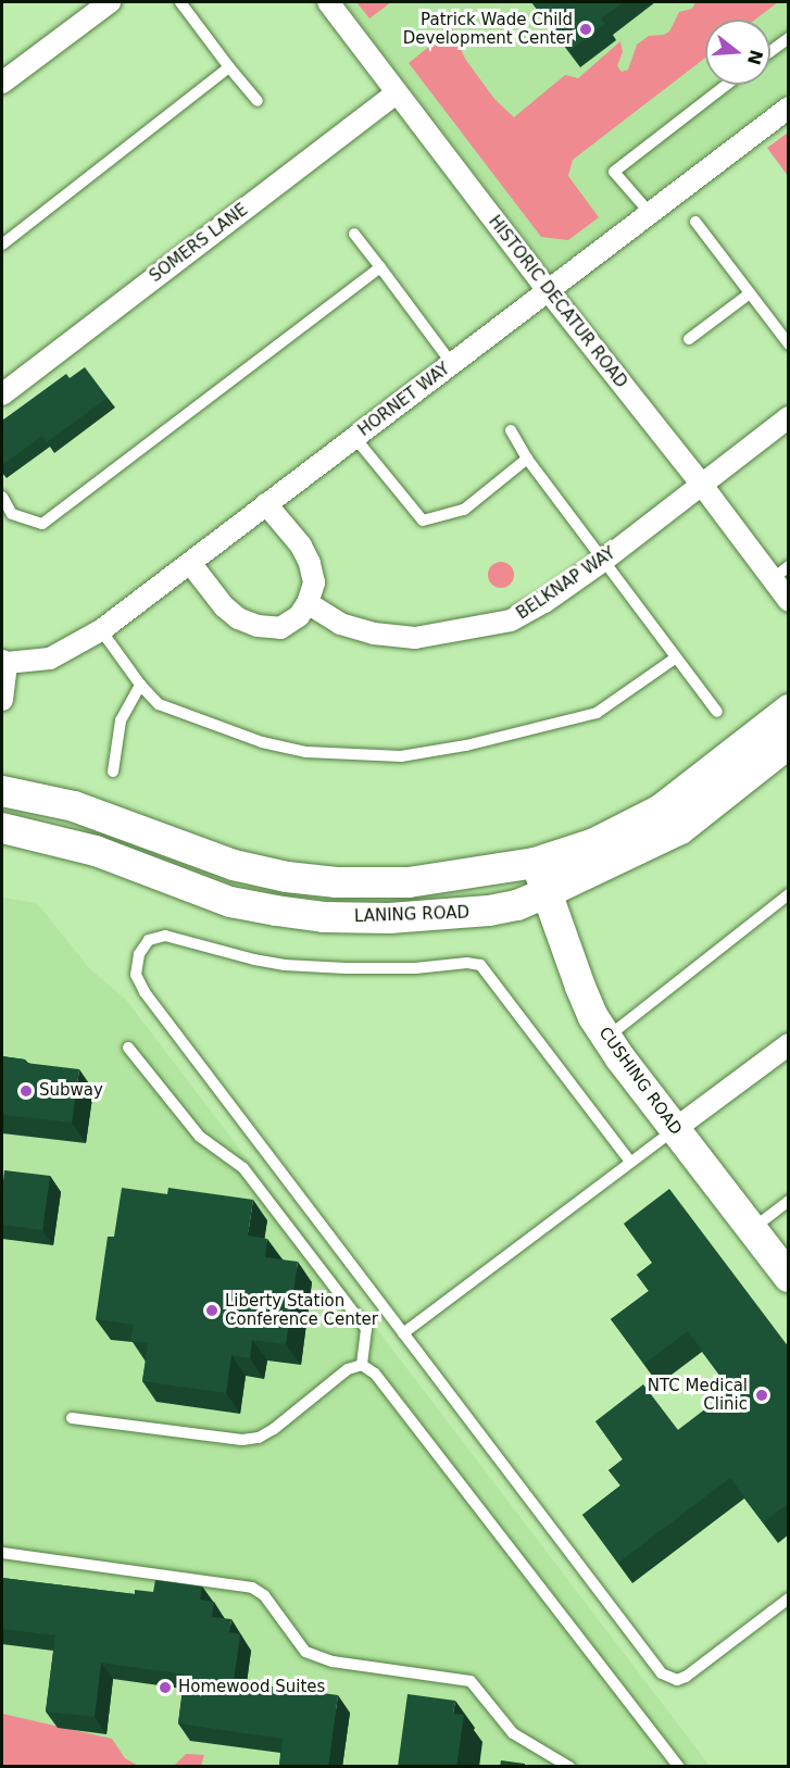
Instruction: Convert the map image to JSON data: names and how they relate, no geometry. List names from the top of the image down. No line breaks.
{"streets":{"street":["SOMERS LANE","HISTORIC DECATUR ROAD","HORNET WAY","BELKNAP WAY","LANING ROAD","CUSHING ROAD"]},"crossings":[["SOMERS LANE","HISTORIC DECATUR ROAD"],["HISTORIC DECATUR ROAD","HORNET WAY"],["HISTORIC DECATUR ROAD","BELKNAP WAY"],["HORNET WAY","BELKNAP WAY"],["LANING ROAD","CUSHING ROAD"]],"places":["Patrick Wade Child Development Center","Subway","Liberty Station Conference Center","NTC Medical Clinic","Homewood Suites"],"north":"right"}
